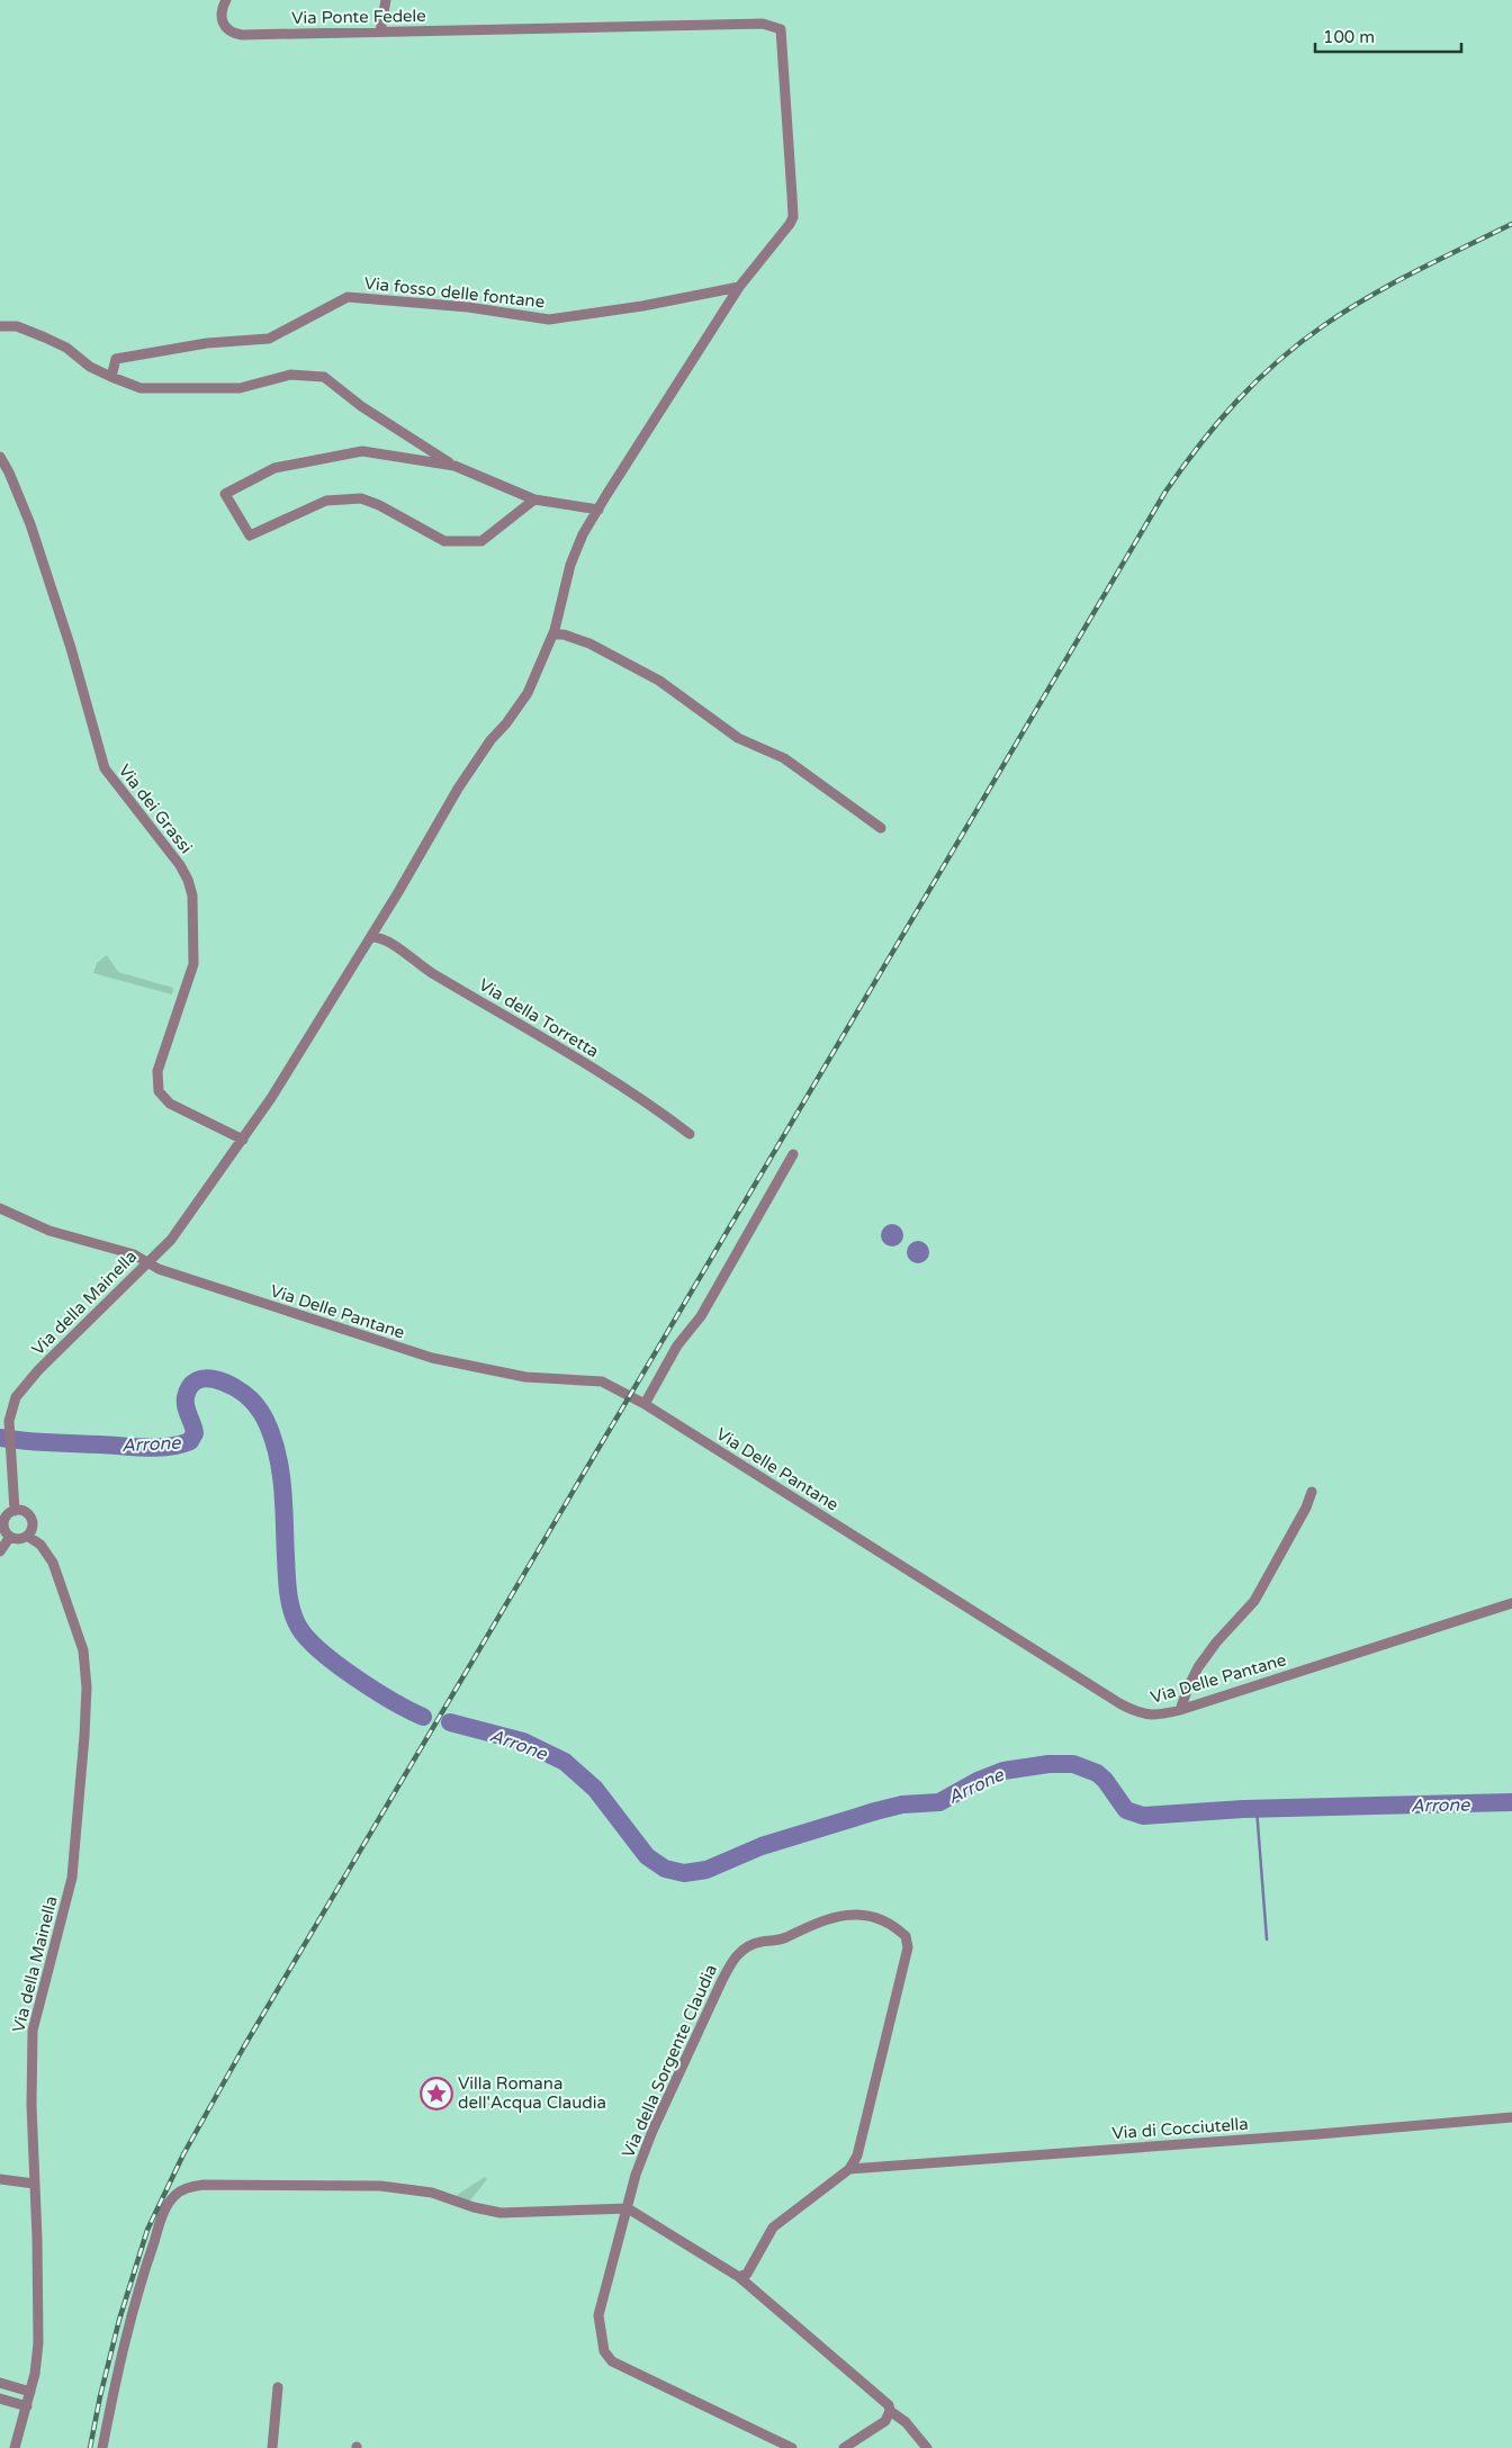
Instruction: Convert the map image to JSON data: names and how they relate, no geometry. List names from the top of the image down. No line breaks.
{"streets":{"street":["Via Ponte Fedele","Via fosso delle fontane","Via dei Grassi","Via della Torretta","Via della Mainella","Via Delle Pantane","Via della Sorgente Claudia","Via di Cocciutella"]},"crossings":[["Via Ponte Fedele","Via della Mainella"],["Via fosso delle fontane","Via della Mainella"],["Via dei Grassi","Via della Mainella"],["Via della Torretta","Via della Mainella"],["Via della Mainella","Via Delle Pantane"],["Via della Sorgente Claudia","Via di Cocciutella"]],"water":["Arrone"],"places":{"place":["Villa Romana dell'Acqua Claudia"]},"scale_bar":"100 m"}
